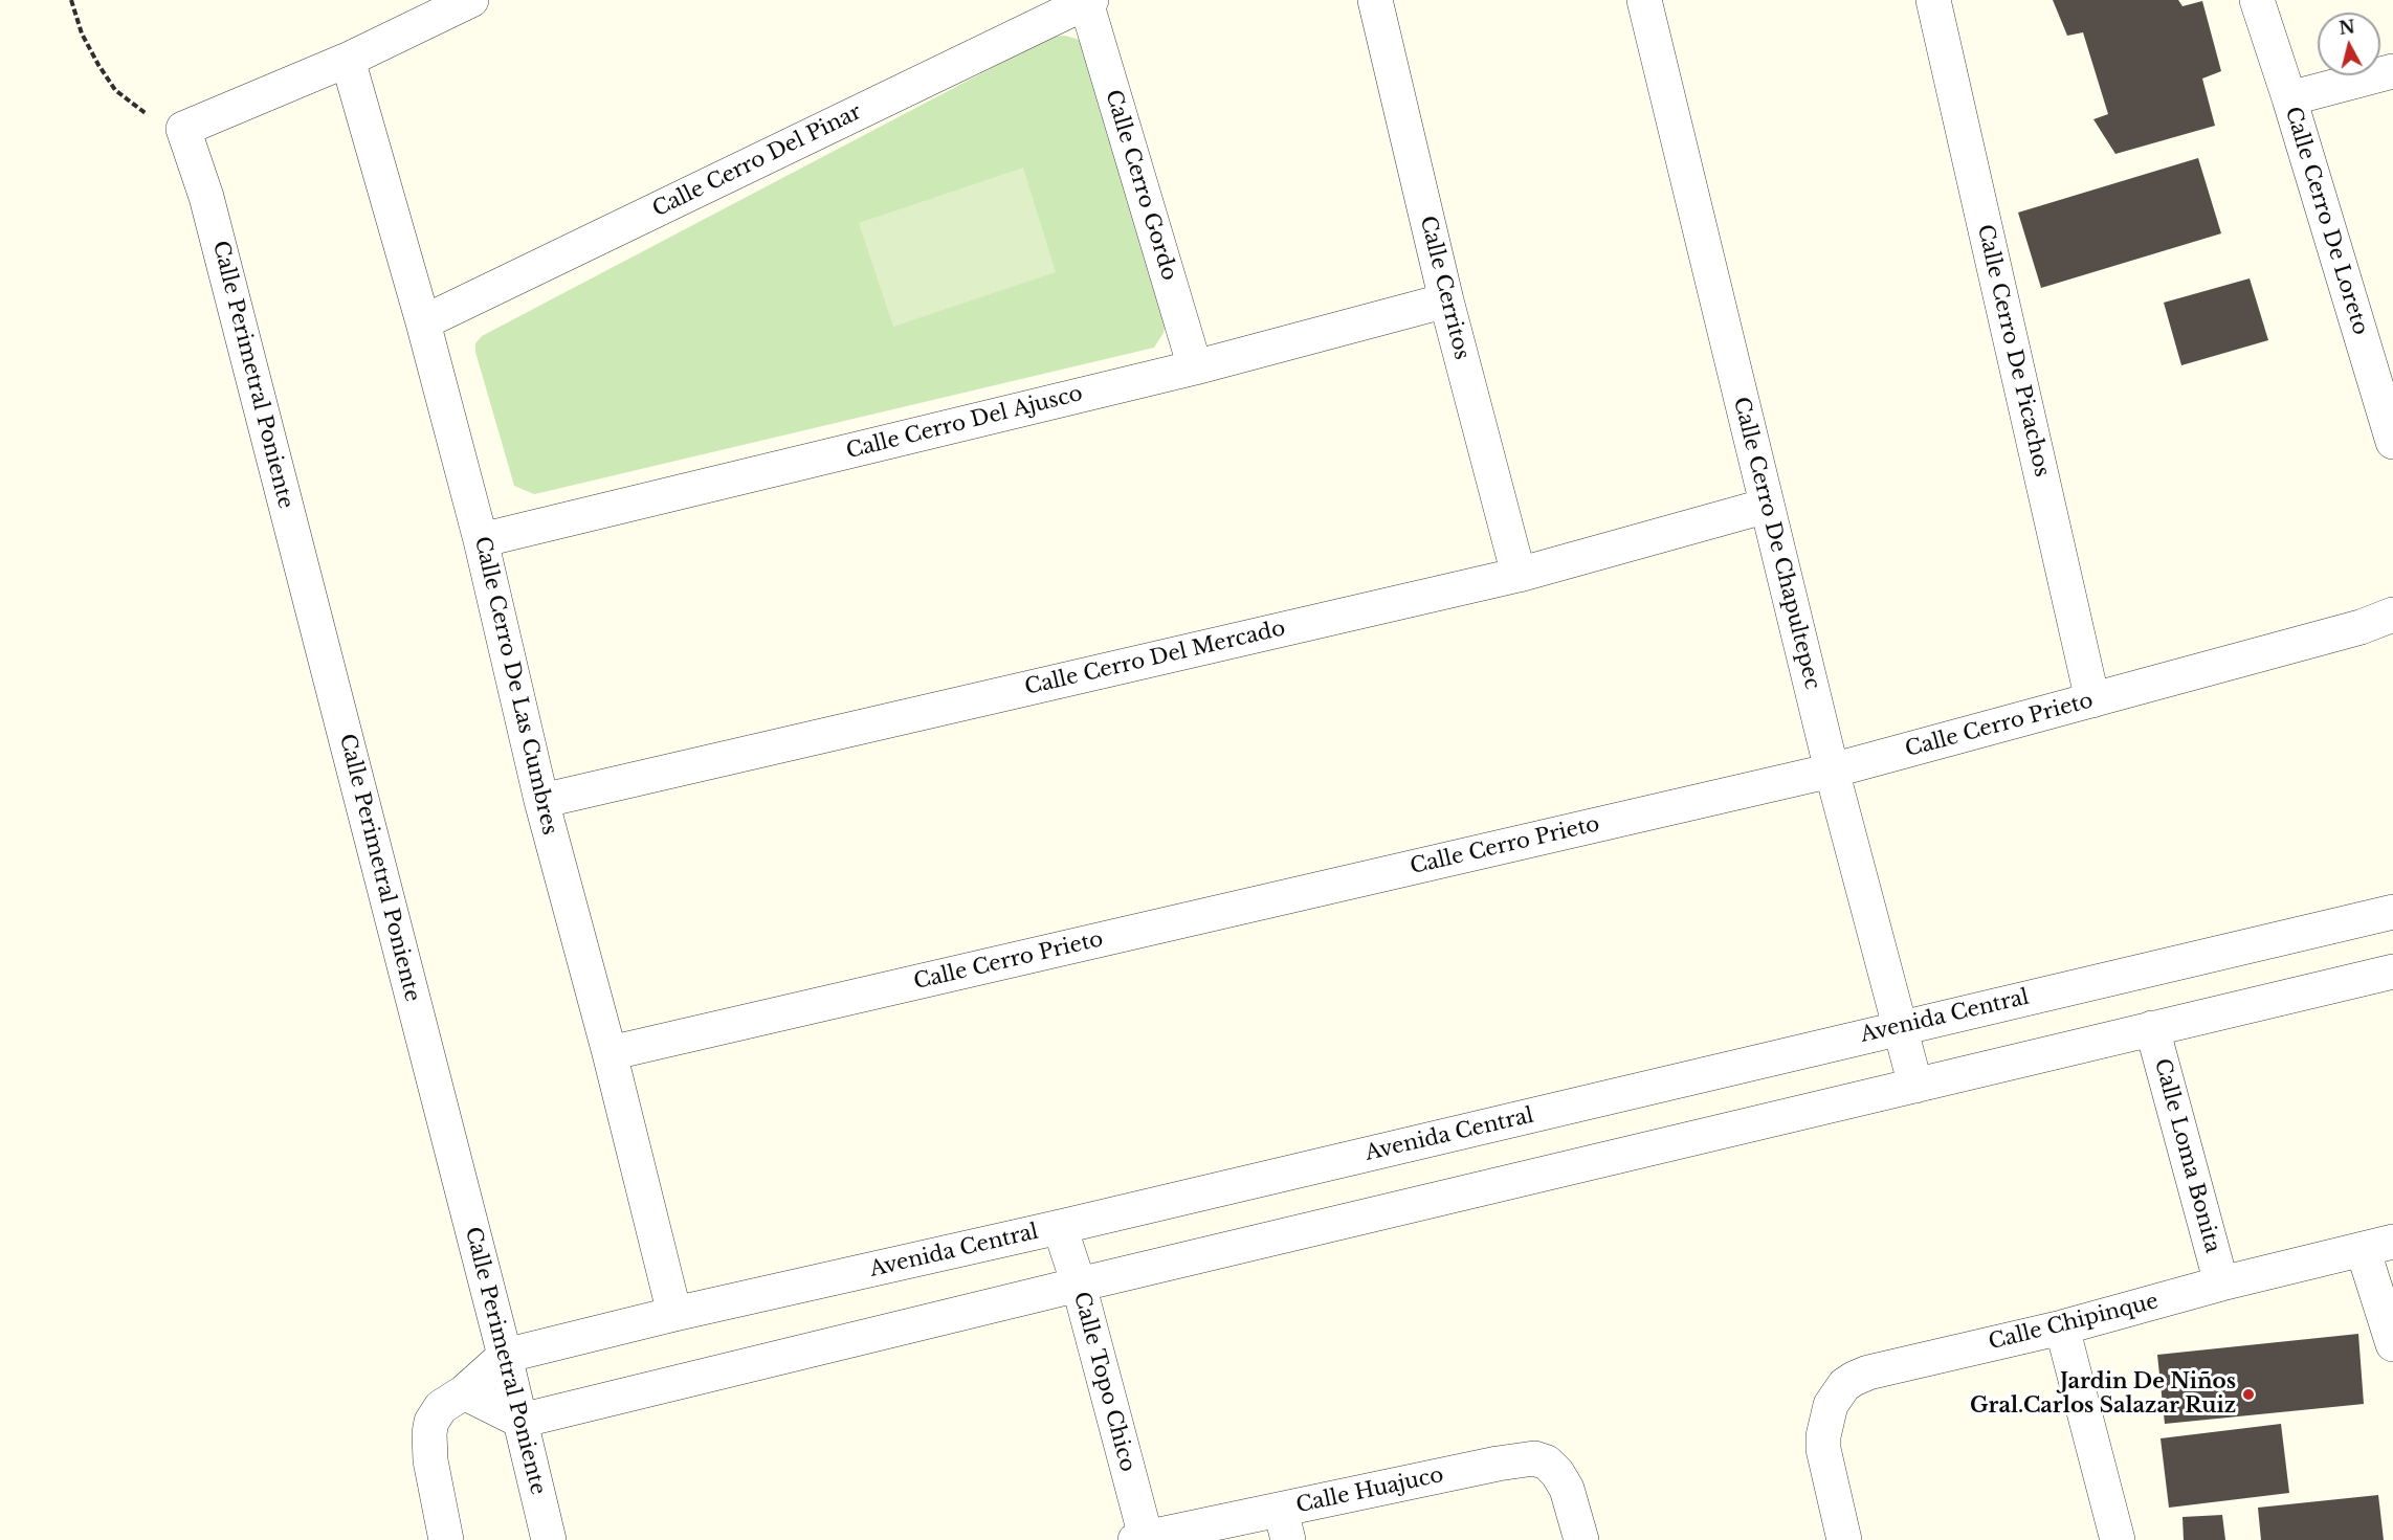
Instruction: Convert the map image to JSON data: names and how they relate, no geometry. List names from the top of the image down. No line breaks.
{"streets":{"street":["Calle Cerro Del Pinar","Calle Cerro Gordo","Calle Cerro De Loreto","Calle Cerritos","Calle Cerro De Picachos","Calle Perimetral Poniente","Calle Cerro Del Ajusco","Calle Cerro De Chapultepec","Calle Cerro Del Mercado","Calle Cerro De Las Cumbres","Calle Cerro Prieto","Avenida Central","Calle Loma Bonita","Calle Chipinque","Calle Topo Chico","Calle Huajuco"]},"crossings":[["Calle Cerro Del Pinar","Calle Cerro Gordo"],["Calle Cerro Del Pinar","Calle Cerro De Las Cumbres"],["Calle Cerro Gordo","Calle Cerro Del Ajusco"],["Calle Cerritos","Calle Cerro Del Ajusco"],["Calle Cerritos","Calle Cerro Del Mercado"],["Calle Cerro De Picachos","Calle Cerro Prieto"],["Calle Perimetral Poniente","Avenida Central"],["Calle Cerro Del Ajusco","Calle Cerro De Las Cumbres"],["Calle Cerro De Chapultepec","Calle Cerro Del Mercado"],["Calle Cerro De Chapultepec","Calle Cerro Prieto"],["Calle Cerro De Chapultepec","Avenida Central"],["Calle Cerro Del Mercado","Calle Cerro De Las Cumbres"],["Calle Cerro De Las Cumbres","Calle Cerro Prieto"],["Calle Cerro De Las Cumbres","Avenida Central"],["Avenida Central","Calle Topo Chico"],["Calle Loma Bonita","Calle Chipinque"],["Calle Topo Chico","Calle Huajuco"]],"places":["Jardin De Niños Gral.Carlos Salazar Ruiz"],"north":"top"}
